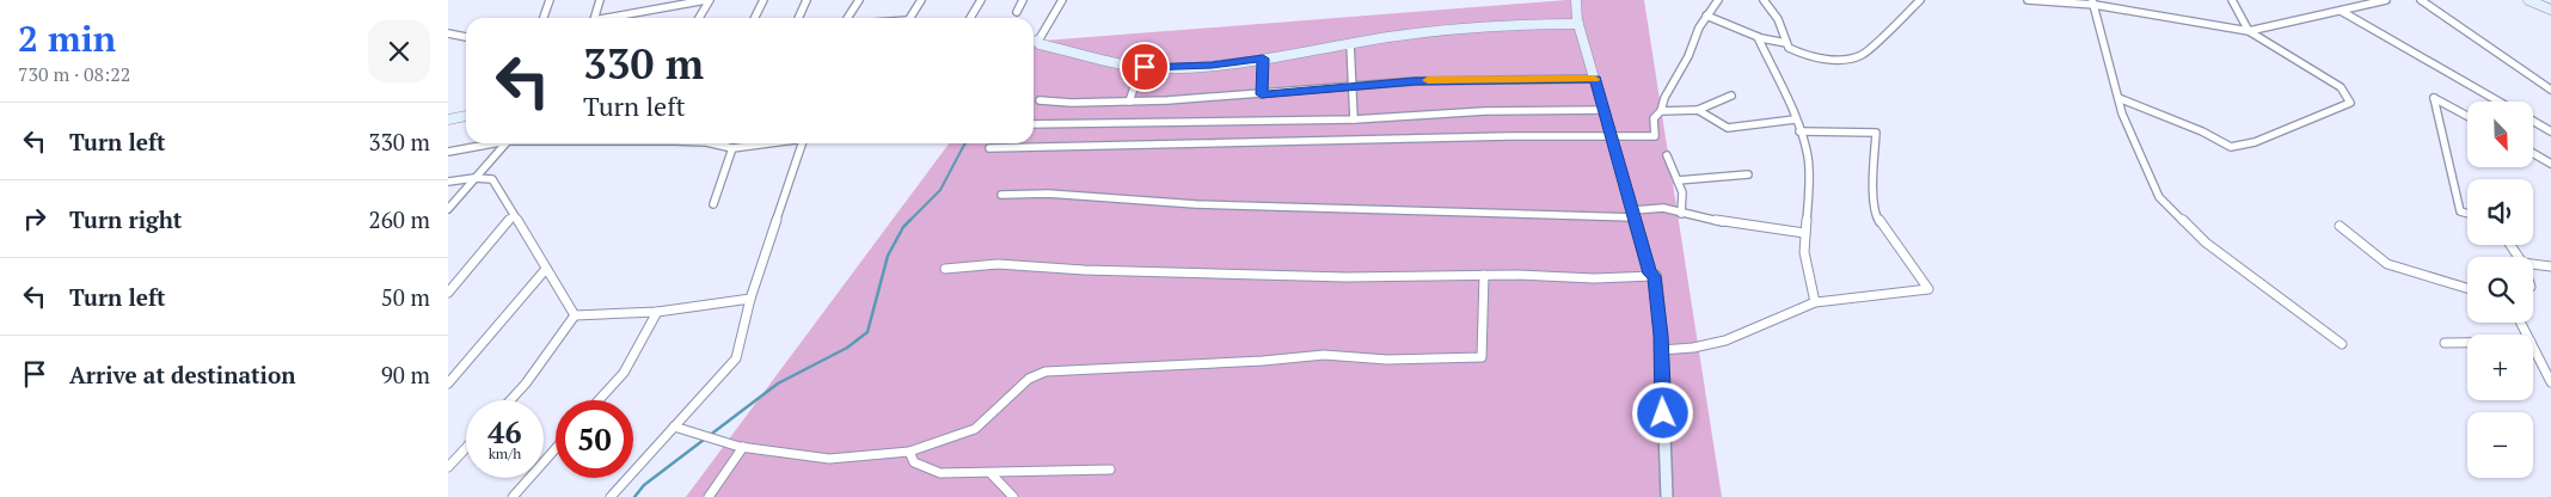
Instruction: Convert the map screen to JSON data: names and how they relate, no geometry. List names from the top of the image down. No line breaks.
{"north":"bottom right","page":{"heading":["2 min","730 m · 08:22"],"turn":["330 m","Turn left"],"list":[{"name":"Turn left","value":"330 m"},{"name":"Turn right","value":"260 m"},{"name":"Turn left","value":"50 m"},{"name":"Arrive at destination","value":"90 m"}],"map_buttons":["+","−"],"speed":"46 km/h","limit":"50"}}
